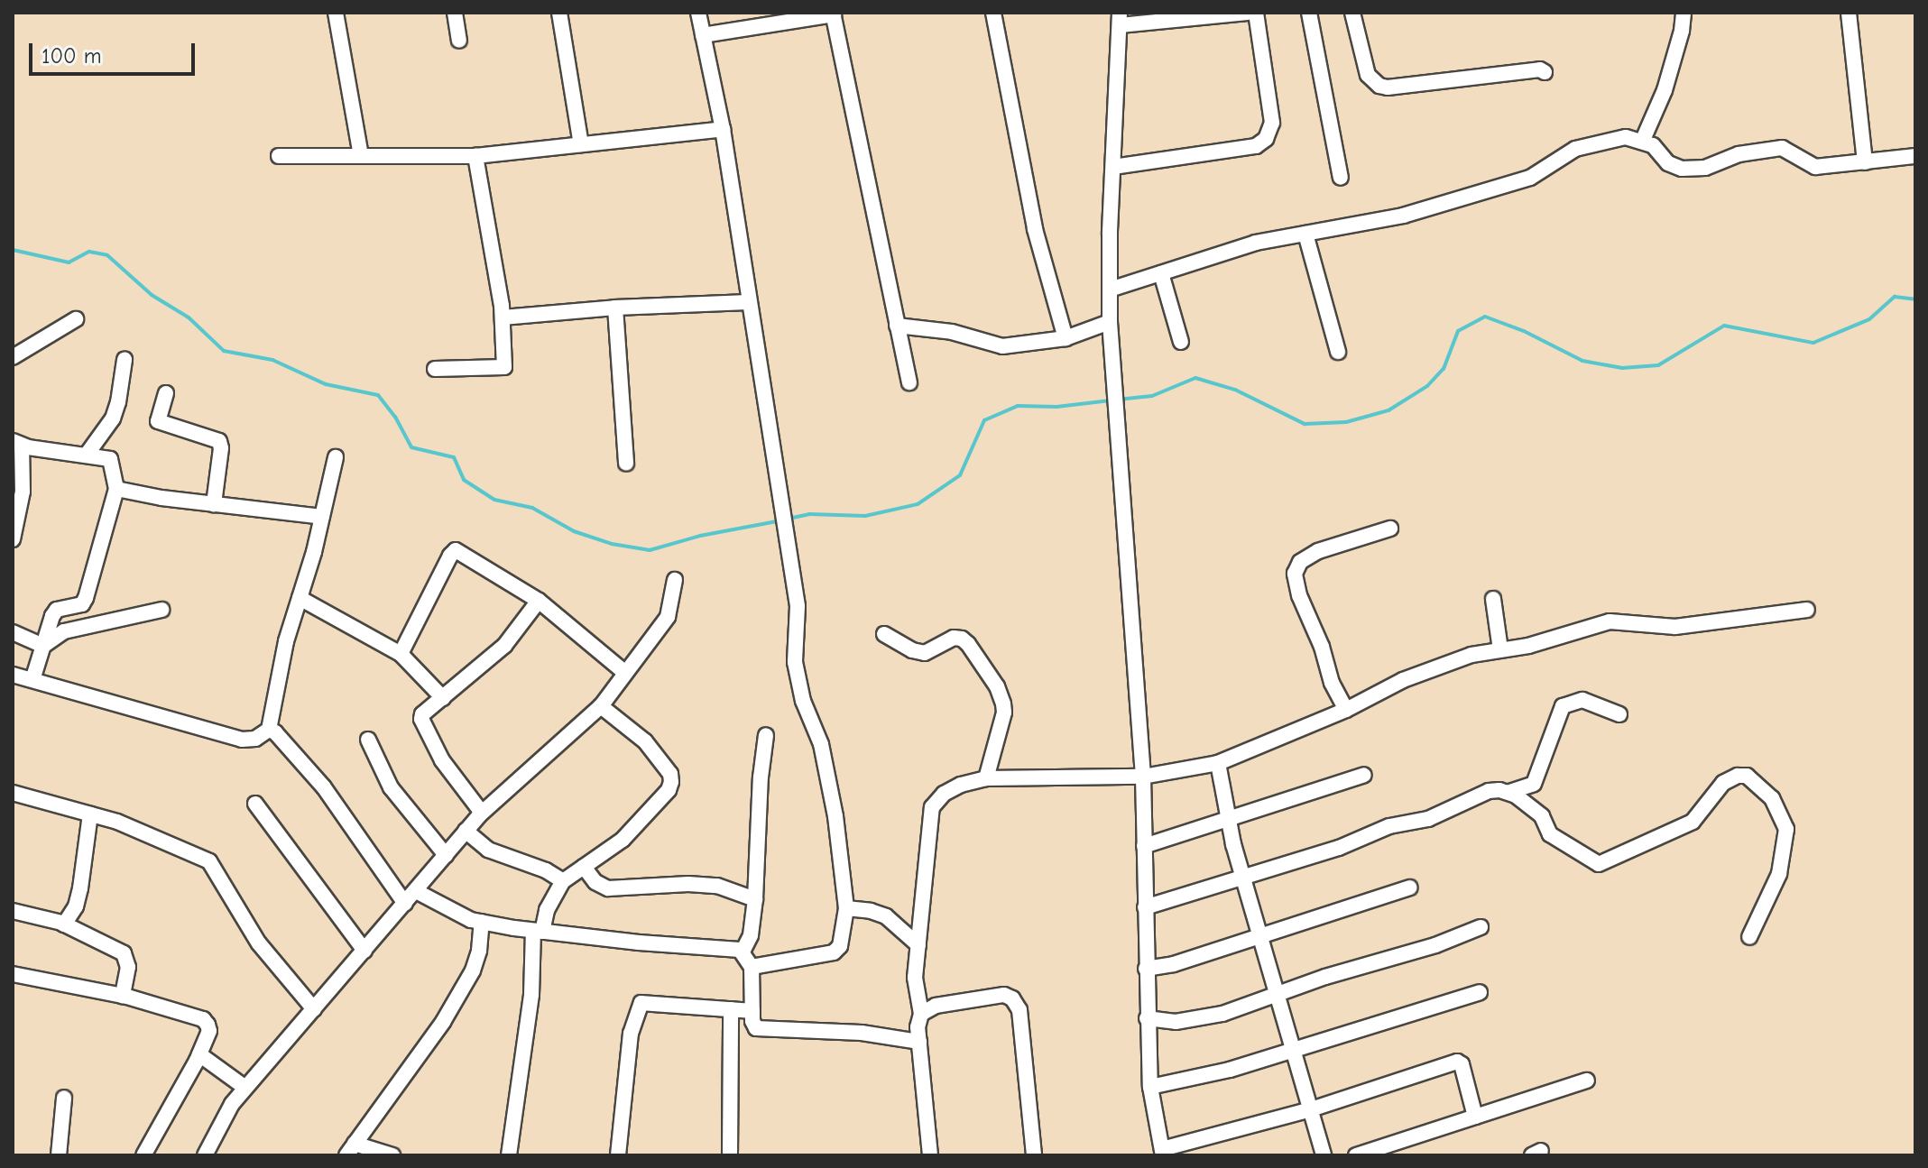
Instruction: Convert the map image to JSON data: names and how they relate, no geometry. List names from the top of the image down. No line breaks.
{"scale_bar":"100 m"}
